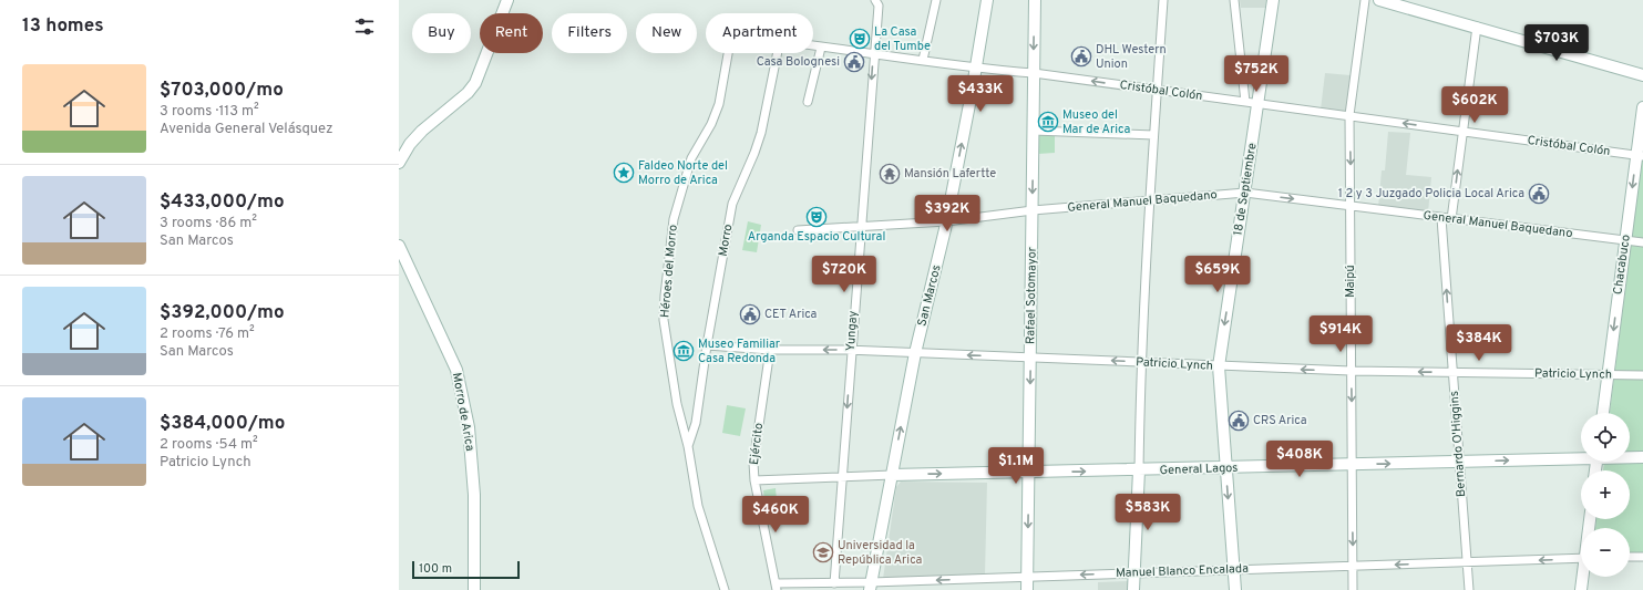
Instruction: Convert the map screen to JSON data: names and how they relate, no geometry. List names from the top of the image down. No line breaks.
{"streets":{"street":["Cristóbal Colón","18 de Septiembre","General Manuel Baquedano","Morro","Chacabuco","Héroes del Morro","Maipú","San Marcos","Rafael Sotomayor","Yungay","Patricio Lynch","Morro de Arica","Ejército","Bernardo O'Higgins","General Lagos","Manuel Blanco Encalada"]},"crossings":[["Cristóbal Colón","18 de Septiembre"],["Cristóbal Colón","Chacabuco"],["Cristóbal Colón","Maipú"],["Cristóbal Colón","San Marcos"],["Cristóbal Colón","Rafael Sotomayor"],["Cristóbal Colón","Yungay"],["18 de Septiembre","General Manuel Baquedano"],["18 de Septiembre","Patricio Lynch"],["18 de Septiembre","General Lagos"],["18 de Septiembre","Manuel Blanco Encalada"],["General Manuel Baquedano","Chacabuco"],["General Manuel Baquedano","Maipú"],["General Manuel Baquedano","San Marcos"],["General Manuel Baquedano","Rafael Sotomayor"],["General Manuel Baquedano","Yungay"],["General Manuel Baquedano","Bernardo O'Higgins"],["Morro","Héroes del Morro"],["Morro","Patricio Lynch"],["Chacabuco","Patricio Lynch"],["Maipú","Patricio Lynch"],["Maipú","General Lagos"],["Maipú","Manuel Blanco Encalada"],["San Marcos","Patricio Lynch"],["San Marcos","General Lagos"],["San Marcos","Manuel Blanco Encalada"],["Rafael Sotomayor","Patricio Lynch"],["Rafael Sotomayor","General Lagos"],["Rafael Sotomayor","Manuel Blanco Encalada"],["Yungay","Patricio Lynch"],["Yungay","General Lagos"],["Yungay","Manuel Blanco Encalada"],["Patricio Lynch","Ejército"],["Patricio Lynch","Bernardo O'Higgins"],["Ejército","General Lagos"],["Ejército","Manuel Blanco Encalada"],["Bernardo O'Higgins","General Lagos"],["Bernardo O'Higgins","Manuel Blanco Encalada"]],"one_way":["Chacabuco","Maipú","San Marcos","Rafael Sotomayor","Yungay","Patricio Lynch","Bernardo O'Higgins","General Lagos","Manuel Blanco Encalada"],"places":{"theatre":["La Casa del Tumbe","Arganda Espacio Cultural"],"public building":["DHL Western Union","Casa Bolognesi","1 2 y 3 Juzgado Policia Local Arica","CET Arica","CRS Arica"],"museum":["Museo del Mar de Arica","Museo Familiar Casa Redonda"],"place":["Faldeo Norte del Morro de Arica"],"temple":["Mansión Lafertte"],"school or university":["Universidad la República Arica"]},"scale_bar":"100 m","page":{"heading":"13 homes","chip":["Buy","Rent","Filters","New","Apartment"],"price":["$703K","$752K","$433K","$602K","$392K","$720K","$659K","$914K","$384K","$408K","$1.1M","$583K","$460K"],"list":[{"name":"$703,000/mo","note":"3 rooms · 113 m² · Avenida General Velásquez"},{"name":"$433,000/mo","note":"3 rooms · 86 m² · San Marcos"},{"name":"$392,000/mo","note":"2 rooms · 76 m² · San Marcos"},{"name":"$384,000/mo","note":"2 rooms · 54 m² · Patricio Lynch"}],"map_buttons":["+","−"],"scale":"100 m"}}
